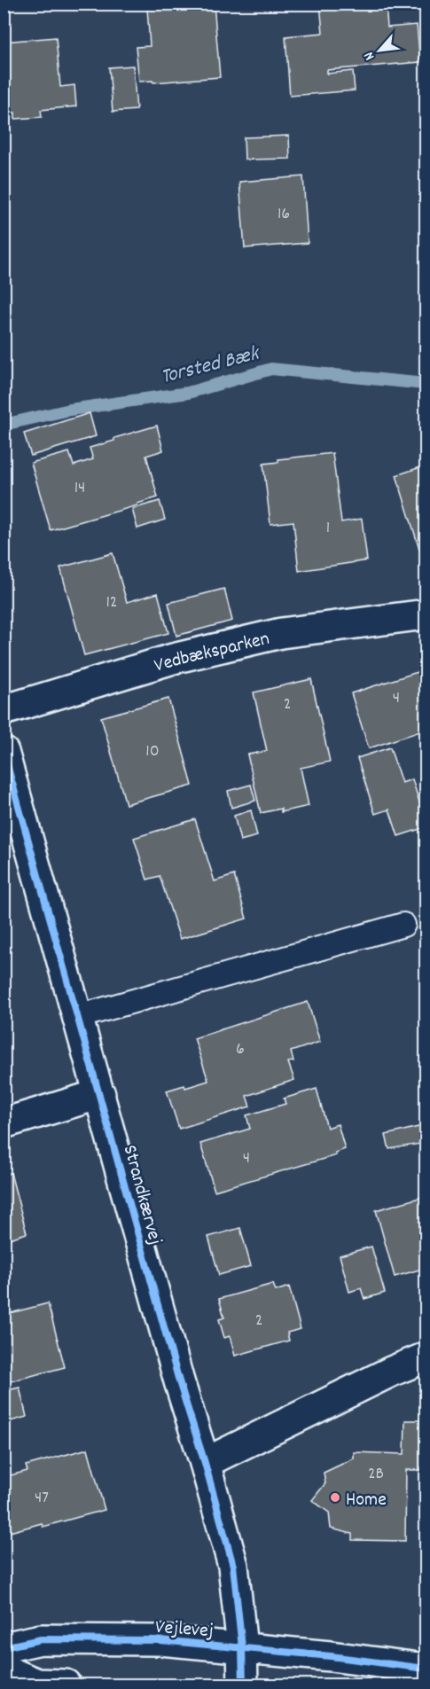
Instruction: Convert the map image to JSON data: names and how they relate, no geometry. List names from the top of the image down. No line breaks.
{"streets":{"street":["Vedbæksparken","Strandkærvej","Vejlevej"]},"crossings":[["Strandkærvej","Vejlevej"]],"water":["Torsted Bæk"],"places":["Home"],"house_numbers":["16","14","1","12","4","2","10","6","4","2","2B","47"],"north":"bottom left"}
